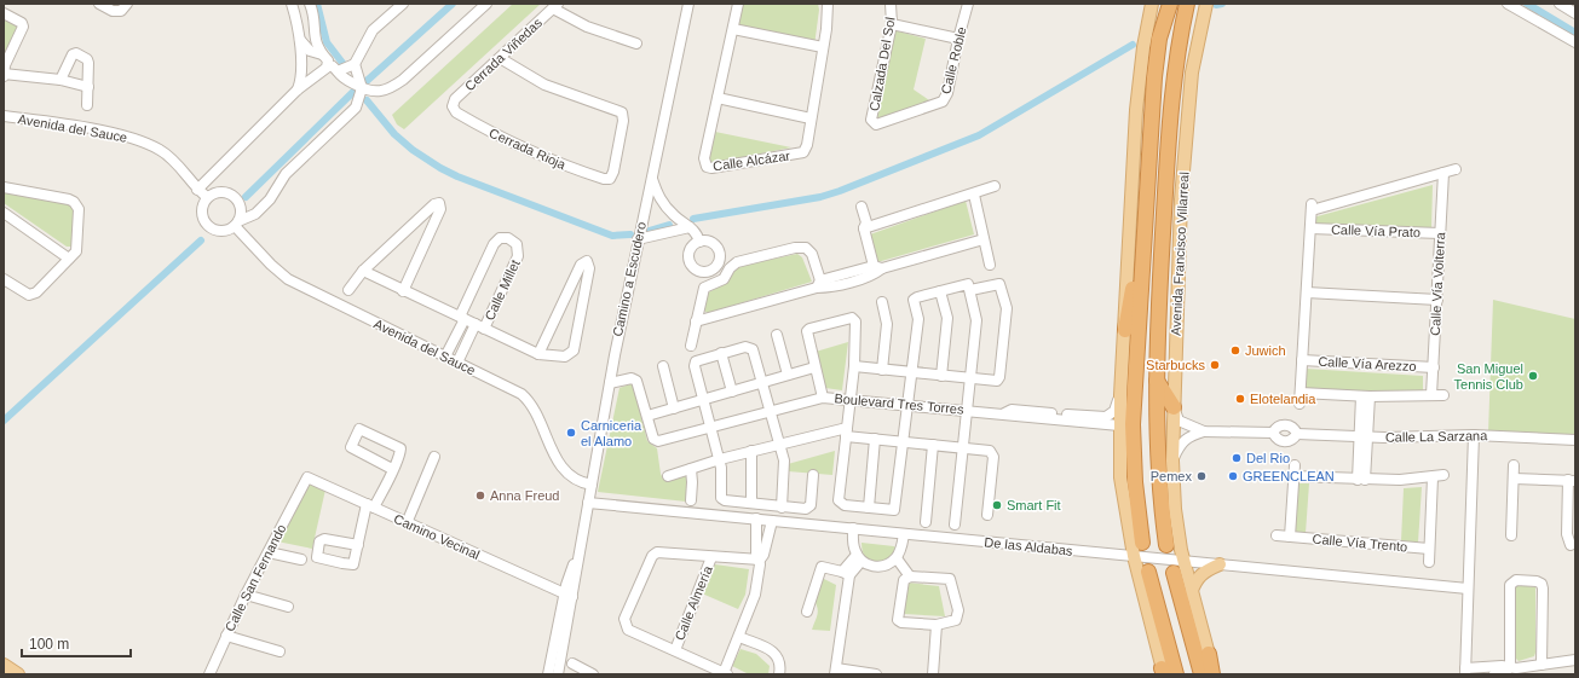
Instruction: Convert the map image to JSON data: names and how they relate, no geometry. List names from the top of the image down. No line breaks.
{"streets":{"highway":["Avenida Francisco Villarreal"],"street":["Cerrada Viñedas","Calle Roble","Calzada Del Sol","Avenida del Sauce","Cerrada Rioja","Calle Alcázar","Calle Vía Prato","Camino a Escudero","Calle Vía Volterra","Calle Millet","Calle Vía Arezzo","Boulevard Tres Torres","Calle La Sarzana","Camino Vecinal","Calle Vía Trento","De las Aldabas","Calle San Fernando","Calle Almería"]},"crossings":[["Cerrada Viñedas","Cerrada Rioja"],["Calle Roble","Calzada Del Sol"],["Avenida del Sauce","Camino a Escudero"],["Calle Vía Prato","Calle Vía Volterra"],["Avenida Francisco Villarreal","Calle La Sarzana"],["Avenida Francisco Villarreal","De las Aldabas"],["Camino a Escudero","Camino Vecinal"],["Camino a Escudero","De las Aldabas"],["Calle Vía Volterra","Calle Vía Arezzo"],["Camino Vecinal","Calle San Fernando"]],"places":["Juwich","Starbucks","San Miguel Tennis Club","Elotelandia","Carniceria el Alamo","Del Rio","Pemex","GREENCLEAN","Anna Freud","Smart Fit"],"scale_bar":"100 m"}
